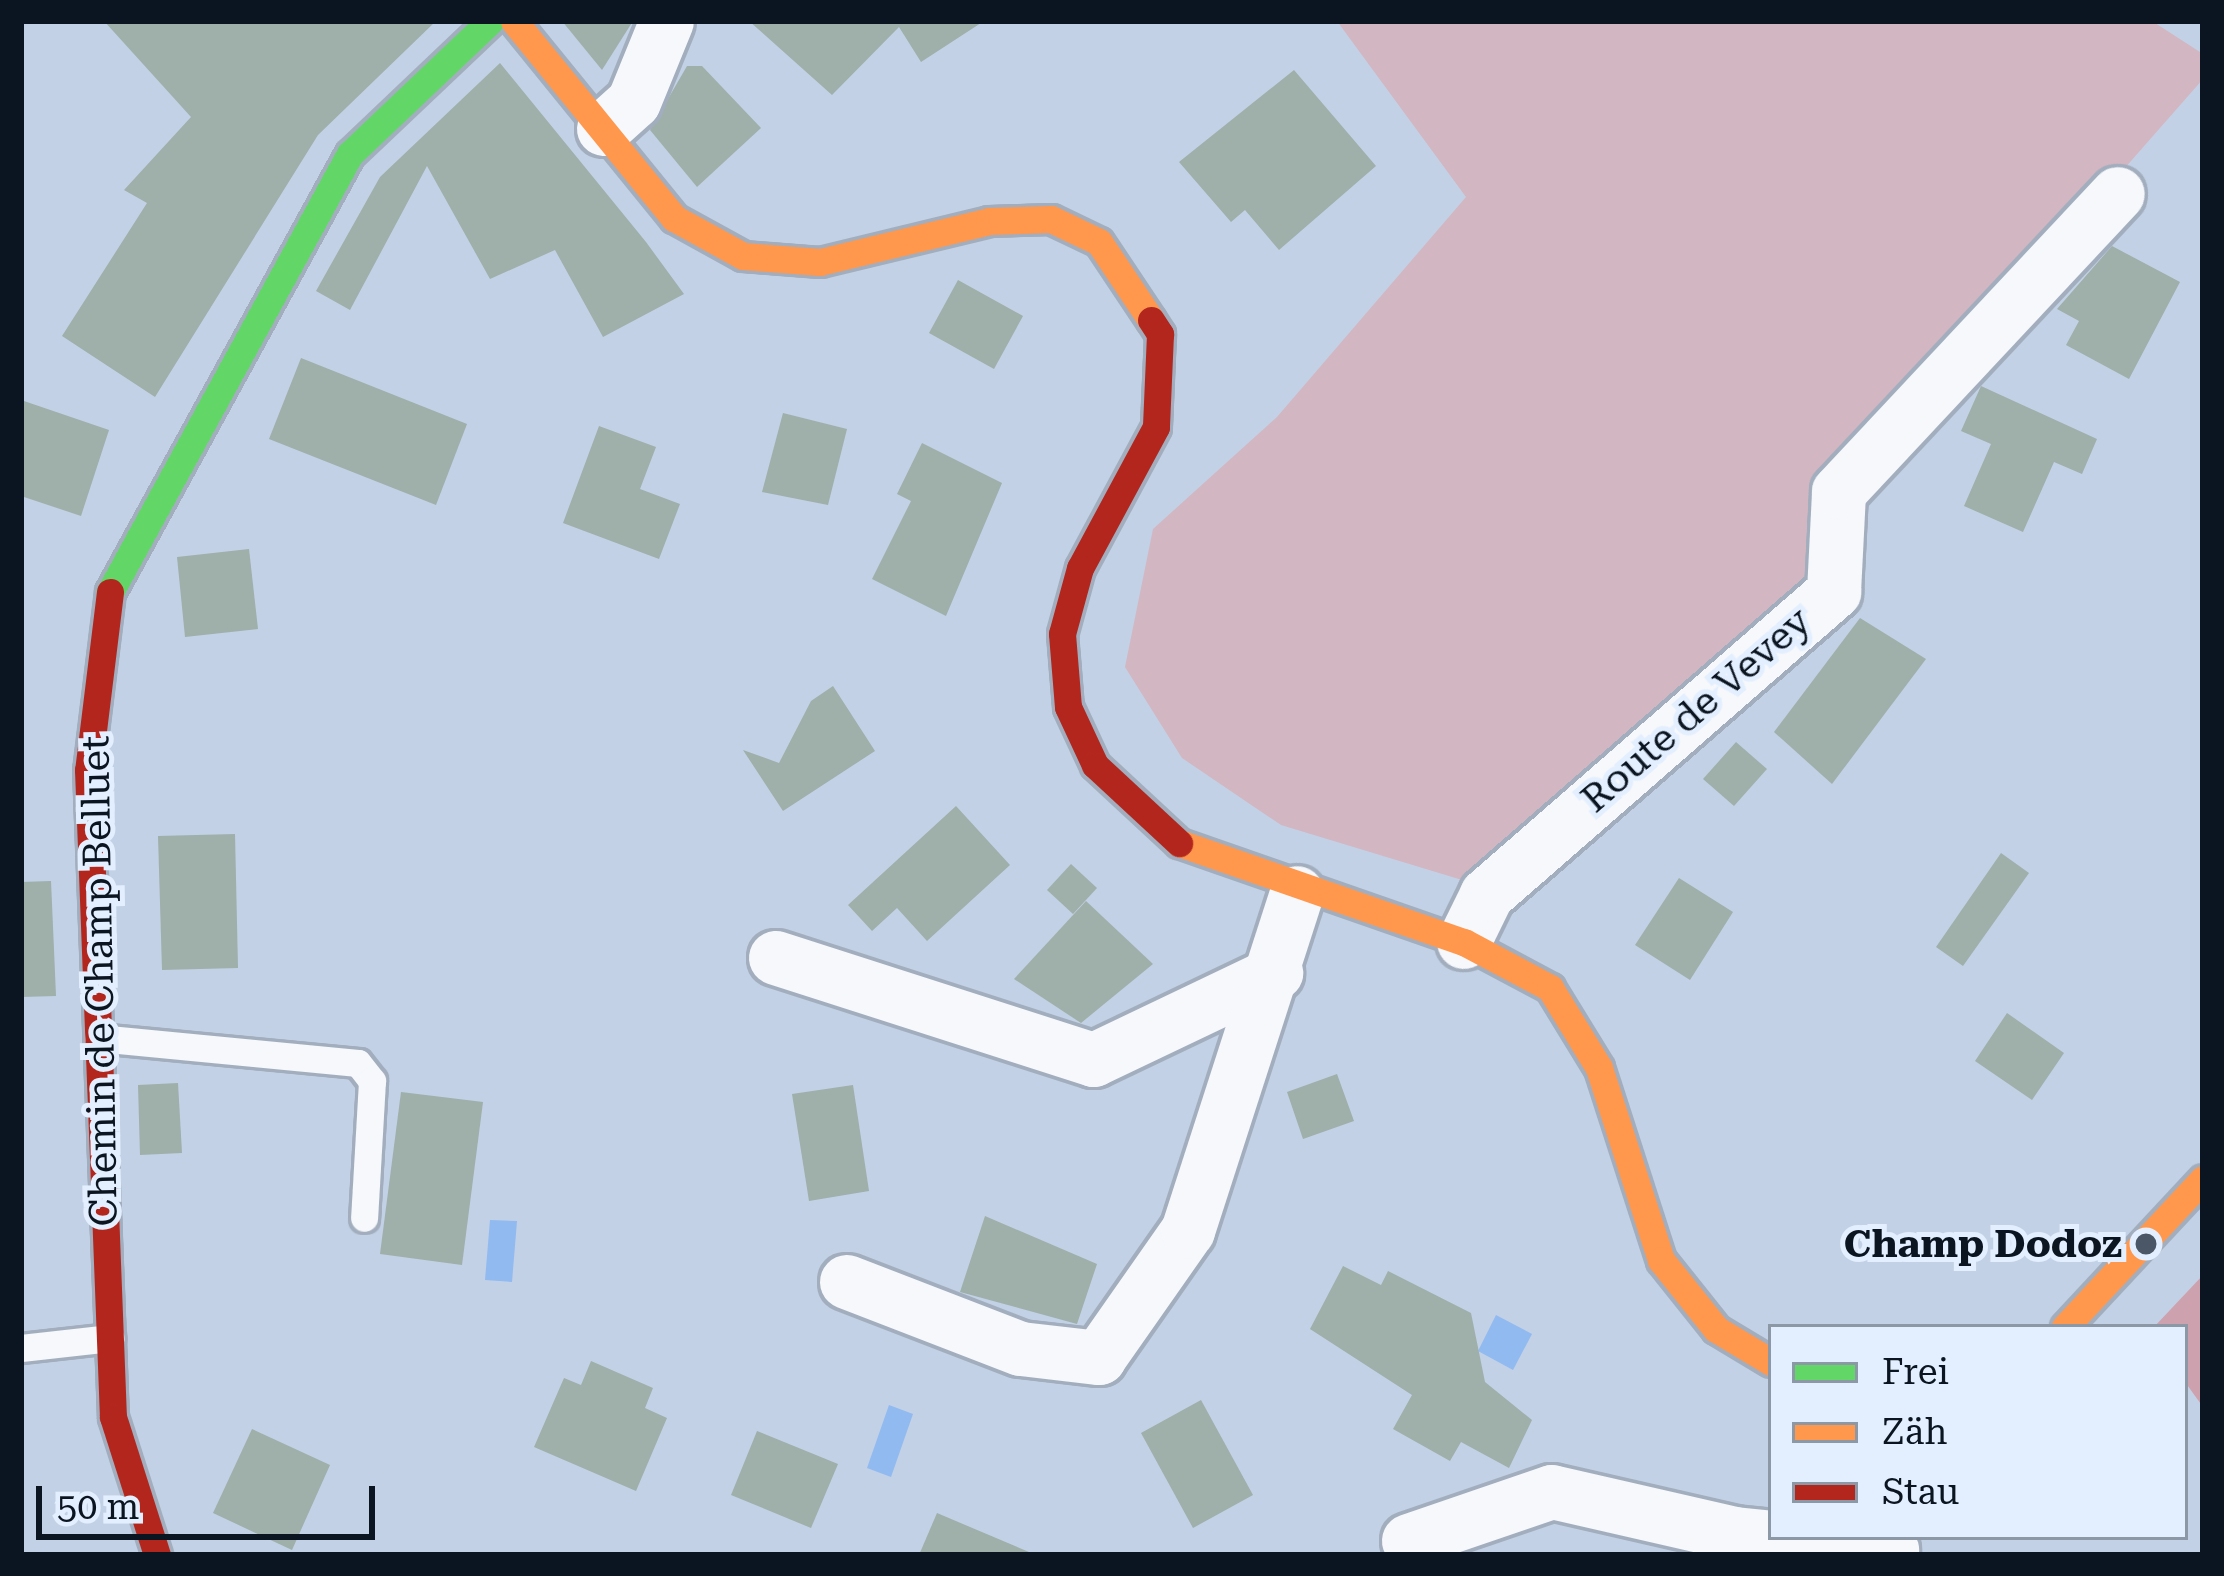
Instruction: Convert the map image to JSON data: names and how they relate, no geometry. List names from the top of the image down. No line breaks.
{"streets":{"street":["Route de Vevey","Chemin de Champ Belluet"]},"places":["Champ Dodoz"],"legend":["Frei","Zäh","Stau"],"scale_bar":"50 m"}
